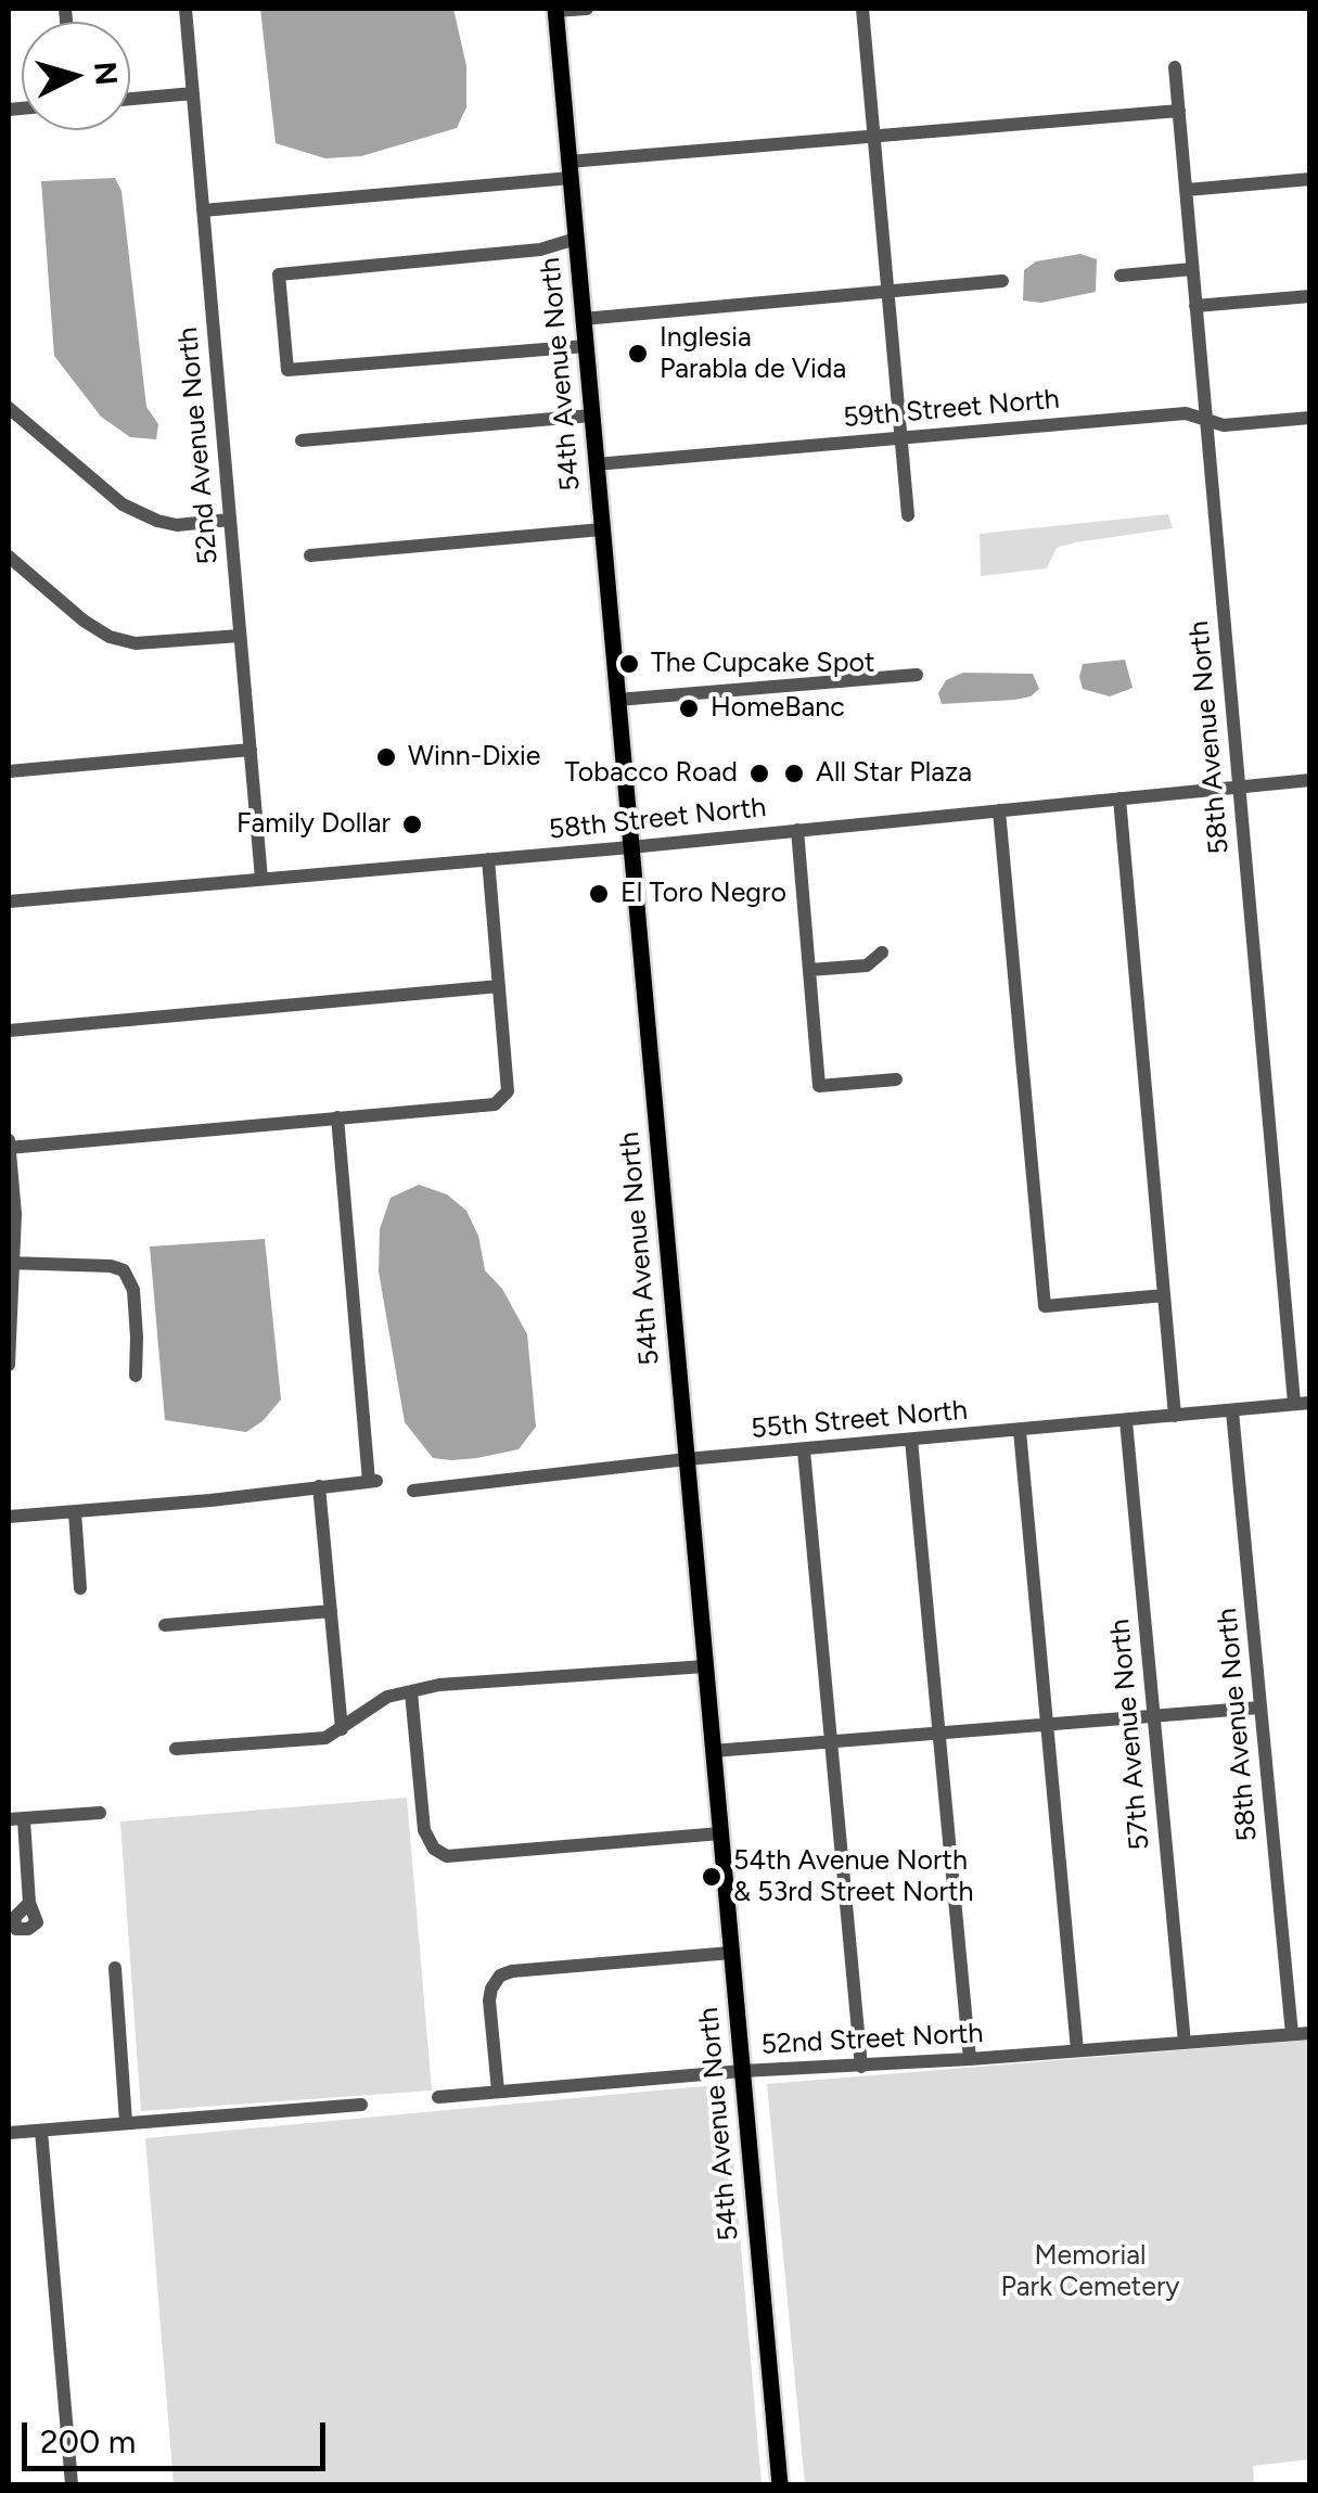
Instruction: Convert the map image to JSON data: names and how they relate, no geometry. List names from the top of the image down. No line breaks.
{"streets":{"main road":["54th Avenue North"],"street":["59th Street North","52nd Avenue North","58th Avenue North","58th Street North","55th Street North","57th Avenue North","52nd Street North"]},"crossings":[["54th Avenue North","59th Street North"],["54th Avenue North","58th Street North"],["54th Avenue North","55th Street North"],["54th Avenue North","52nd Street North"],["59th Street North","58th Avenue North"],["52nd Avenue North","58th Street North"],["58th Avenue North","58th Street North"],["58th Avenue North","55th Street North"],["58th Avenue North","52nd Street North"],["55th Street North","57th Avenue North"],["57th Avenue North","52nd Street North"]],"parks":["Memorial Park Cemetery"],"places":["Inglesia Parabla de Vida","The Cupcake Spot","HomeBanc","Winn-Dixie","Tobacco Road","All Star Plaza","Family Dollar","El Toro Negro","54th Avenue North & 53rd Street North"],"scale_bar":"200 m","north":"right"}
